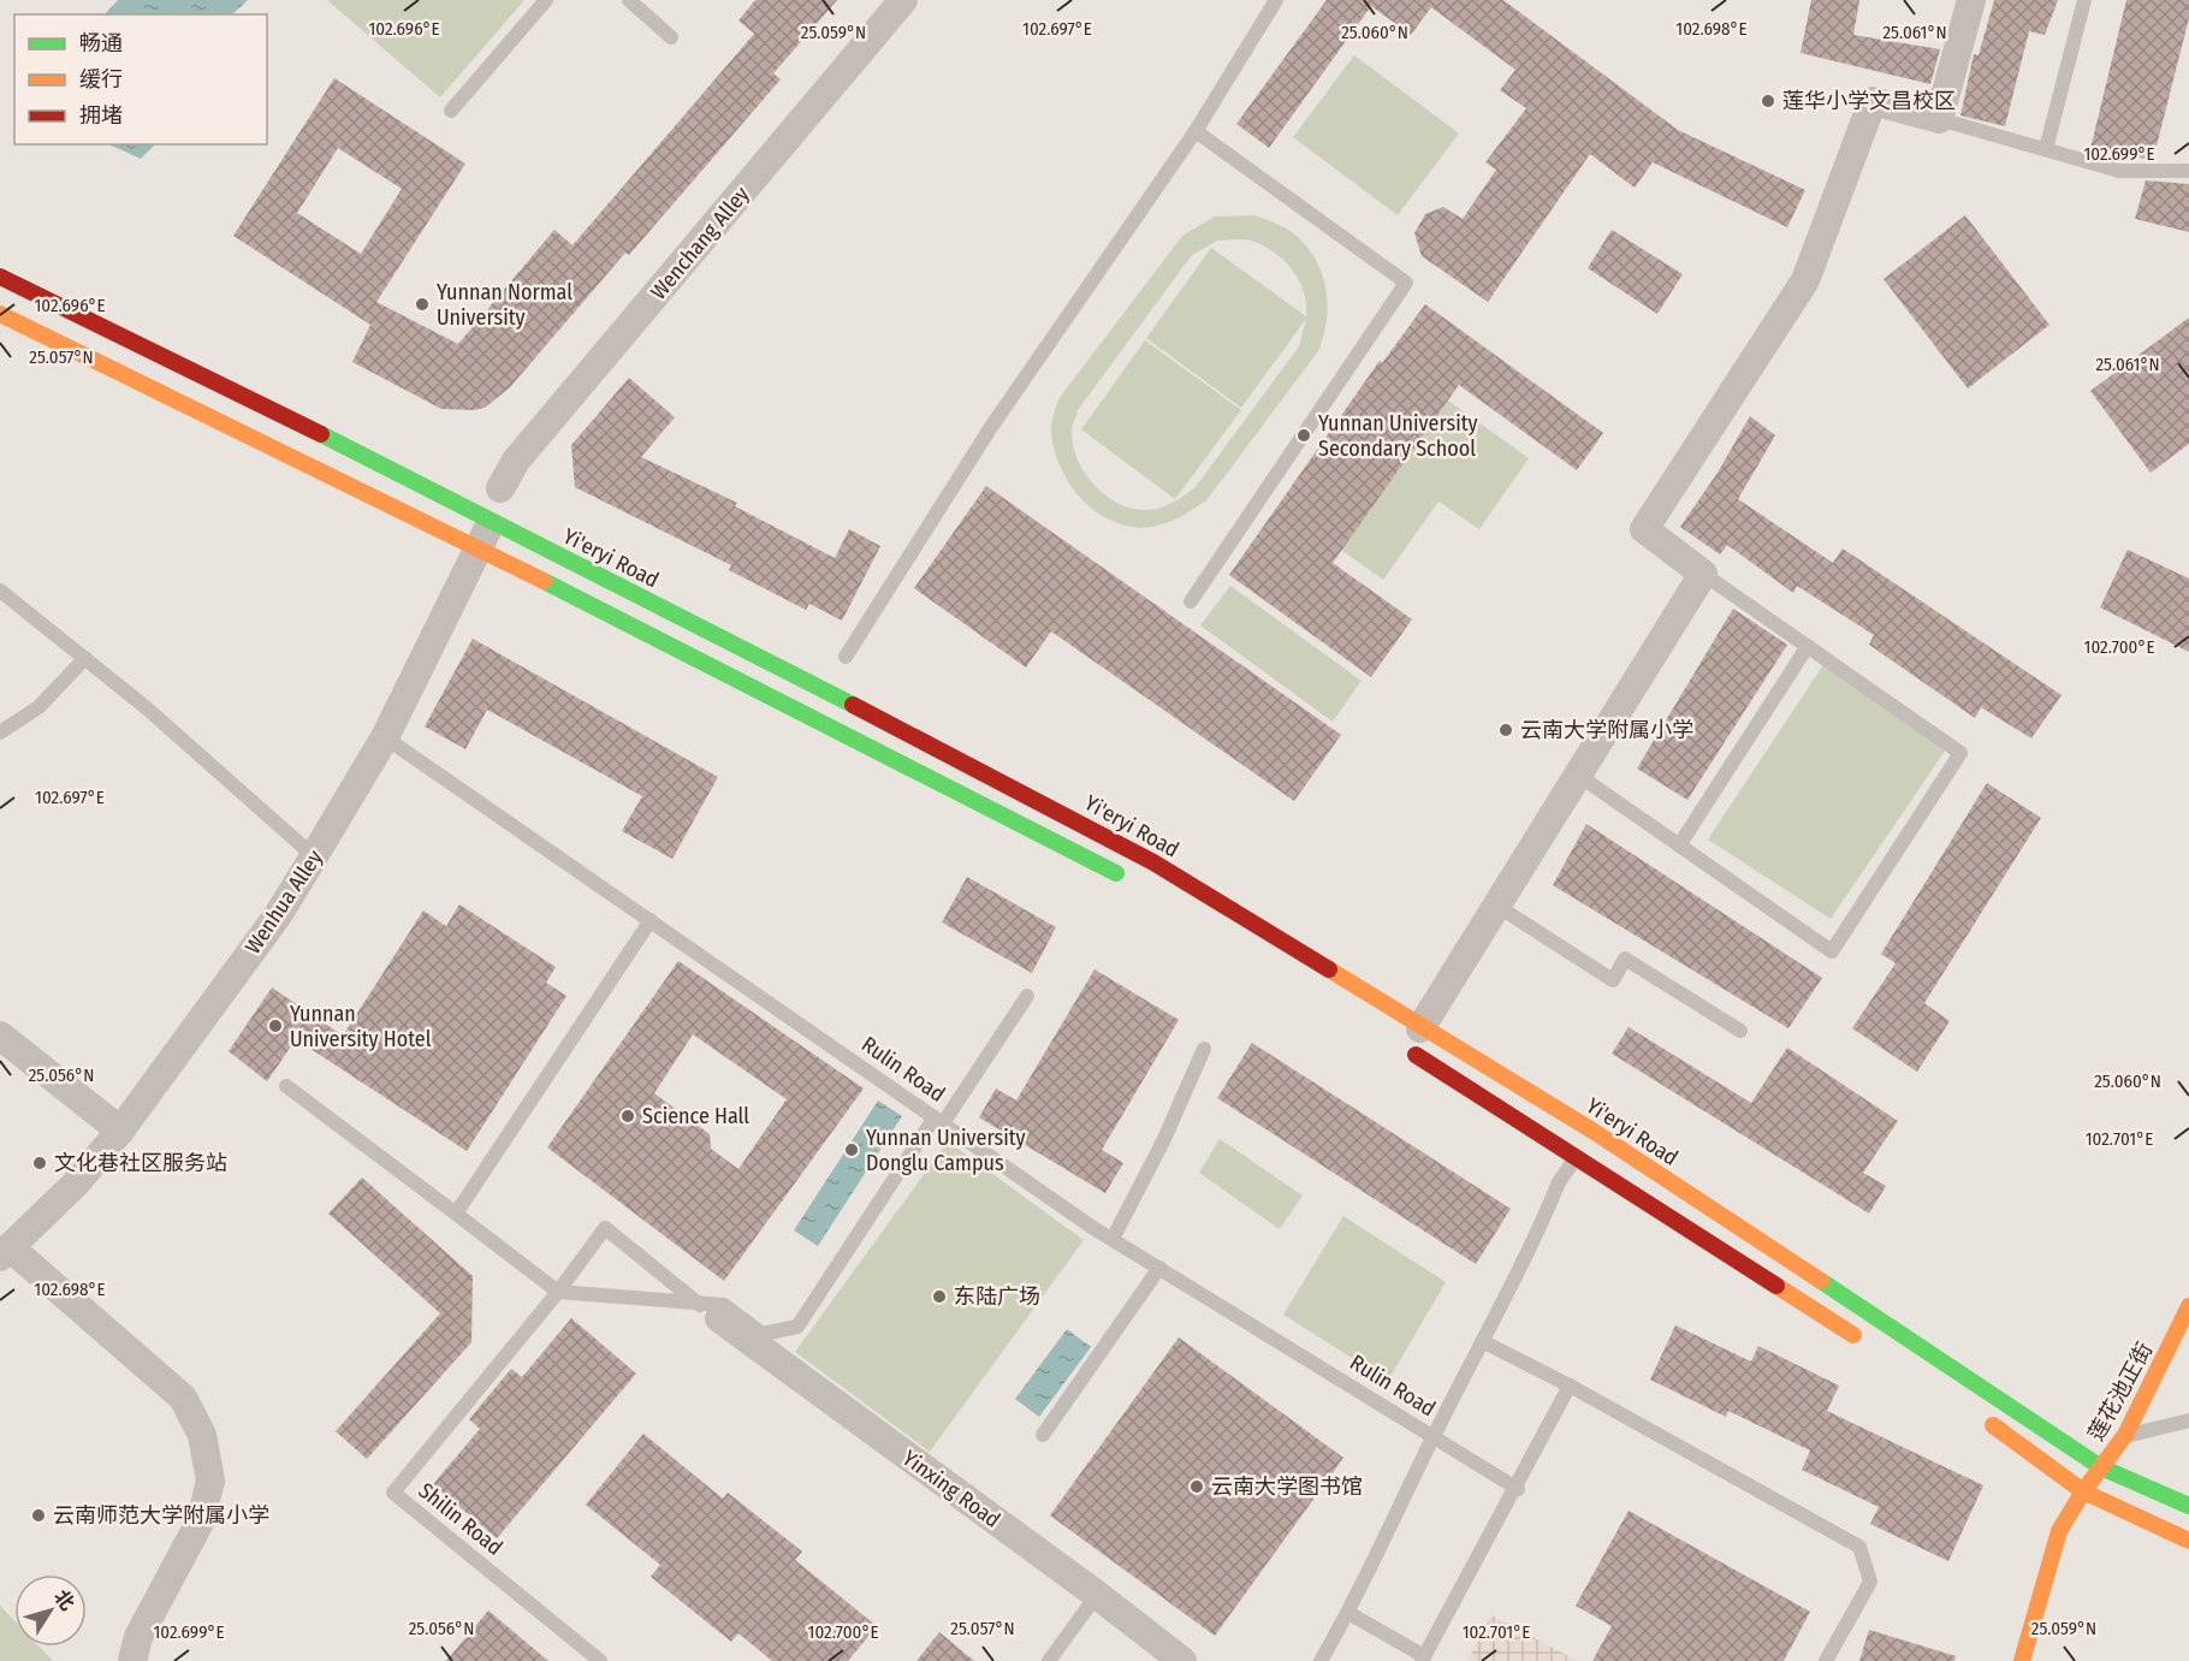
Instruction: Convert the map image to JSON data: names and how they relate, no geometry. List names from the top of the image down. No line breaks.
{"streets":{"main road":["Yi'eryi Road","莲花池正街"],"street":["Wenchang Alley","Wenhua Alley","Yinxing Road"],"lane":["Rulin Road","Shilin Road"]},"crossings":[["Yi'eryi Road","Wenhua Alley"],["Yi'eryi Road","莲花池正街"],["Wenhua Alley","Rulin Road"]],"places":["莲华小学文昌校区","Yunnan Normal University","Yunnan University Secondary School","云南大学附属小学","Yunnan University Hotel","Science Hall","Yunnan University Donglu Campus","文化巷社区服务站","东陆广场","云南大学图书馆","云南师范大学附属小学"],"legend":["畅通","缓行","拥堵"],"north":"top right","coordinates":["102.696°E","102.697°E","102.698°E","25.059°N","25.060°N","25.061°N","102.699°E","25.057°N","102.700°E","25.056°N","102.701°E"]}
